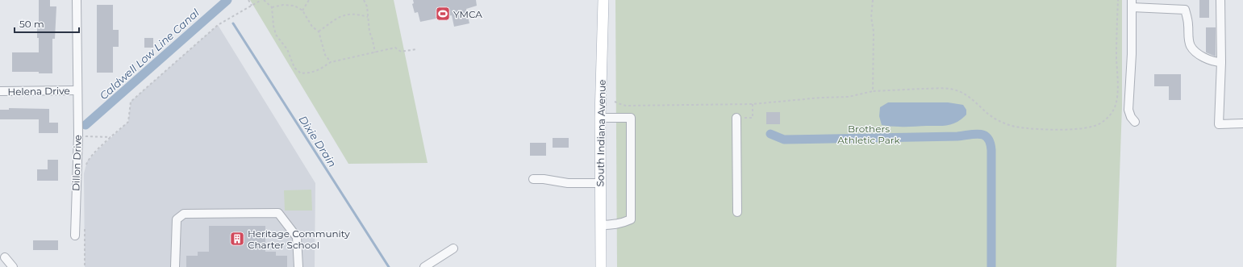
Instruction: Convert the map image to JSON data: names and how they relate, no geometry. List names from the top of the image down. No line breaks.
{"streets":{"main road":["South Indiana Avenue"],"street":["Helena Drive","Dillon Drive"]},"crossings":[["Helena Drive","Dillon Drive"]],"water":["Caldwell Low Line Canal","Dixie Drain"],"parks":["Brothers Athletic Park"],"places":{"sports":["YMCA"],"building":["Heritage Community Charter School"]},"scale_bar":"50 m"}
